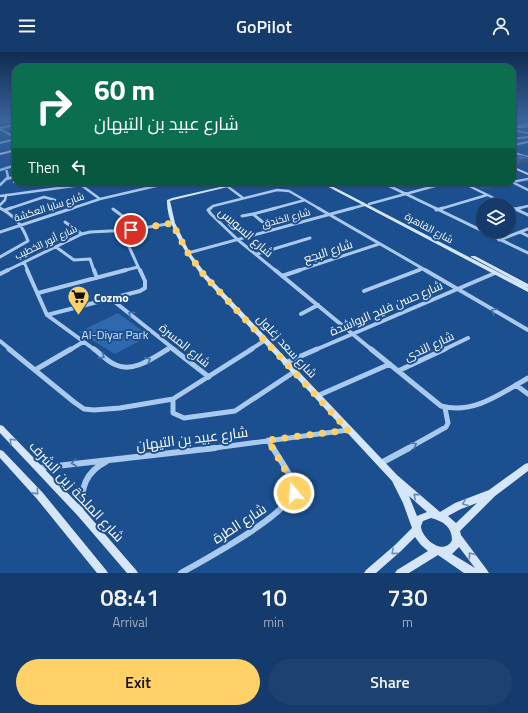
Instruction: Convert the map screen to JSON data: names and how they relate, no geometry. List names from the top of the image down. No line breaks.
{"streets":{"main road":["شارع القاهرة","شارع سعد زغلول","شارع الملكة زين الشرف"],"street":["شارع سابا العكشة","شارع الخندق","شارع السويس","شارع أنور الخطيب","شارع البجع","شارع حسن فليح الرواشدة","شارع المسرة","شارع الندى","شارع عبيد بن التيهان","شارع الطرة"]},"crossings":[["شارع الخندق","شارع القاهرة"],["شارع الخندق","شارع السويس"],["شارع الخندق","شارع سعد زغلول"],["شارع القاهرة","شارع حسن فليح الرواشدة"],["شارع السويس","شارع البجع"],["شارع السويس","شارع حسن فليح الرواشدة"],["شارع السويس","شارع الندى"],["شارع أنور الخطيب","شارع سعد زغلول"],["شارع حسن فليح الرواشدة","شارع سعد زغلول"],["شارع سعد زغلول","شارع عبيد بن التيهان"],["شارع عبيد بن التيهان","شارع الملكة زين الشرف"],["شارع عبيد بن التيهان","شارع الطرة"]],"one_way":["شارع المسرة"],"parks":["Al-Diyar Park"],"places":{"supermarket":["Cozmo"]},"page":{"header":"GoPilot","turn":["60 m","شارع عبيد بن التيهان"],"then":"Then","eta":["08:41","Arrival","10","min","730","m"],"buttons":["Exit","Share"]}}
